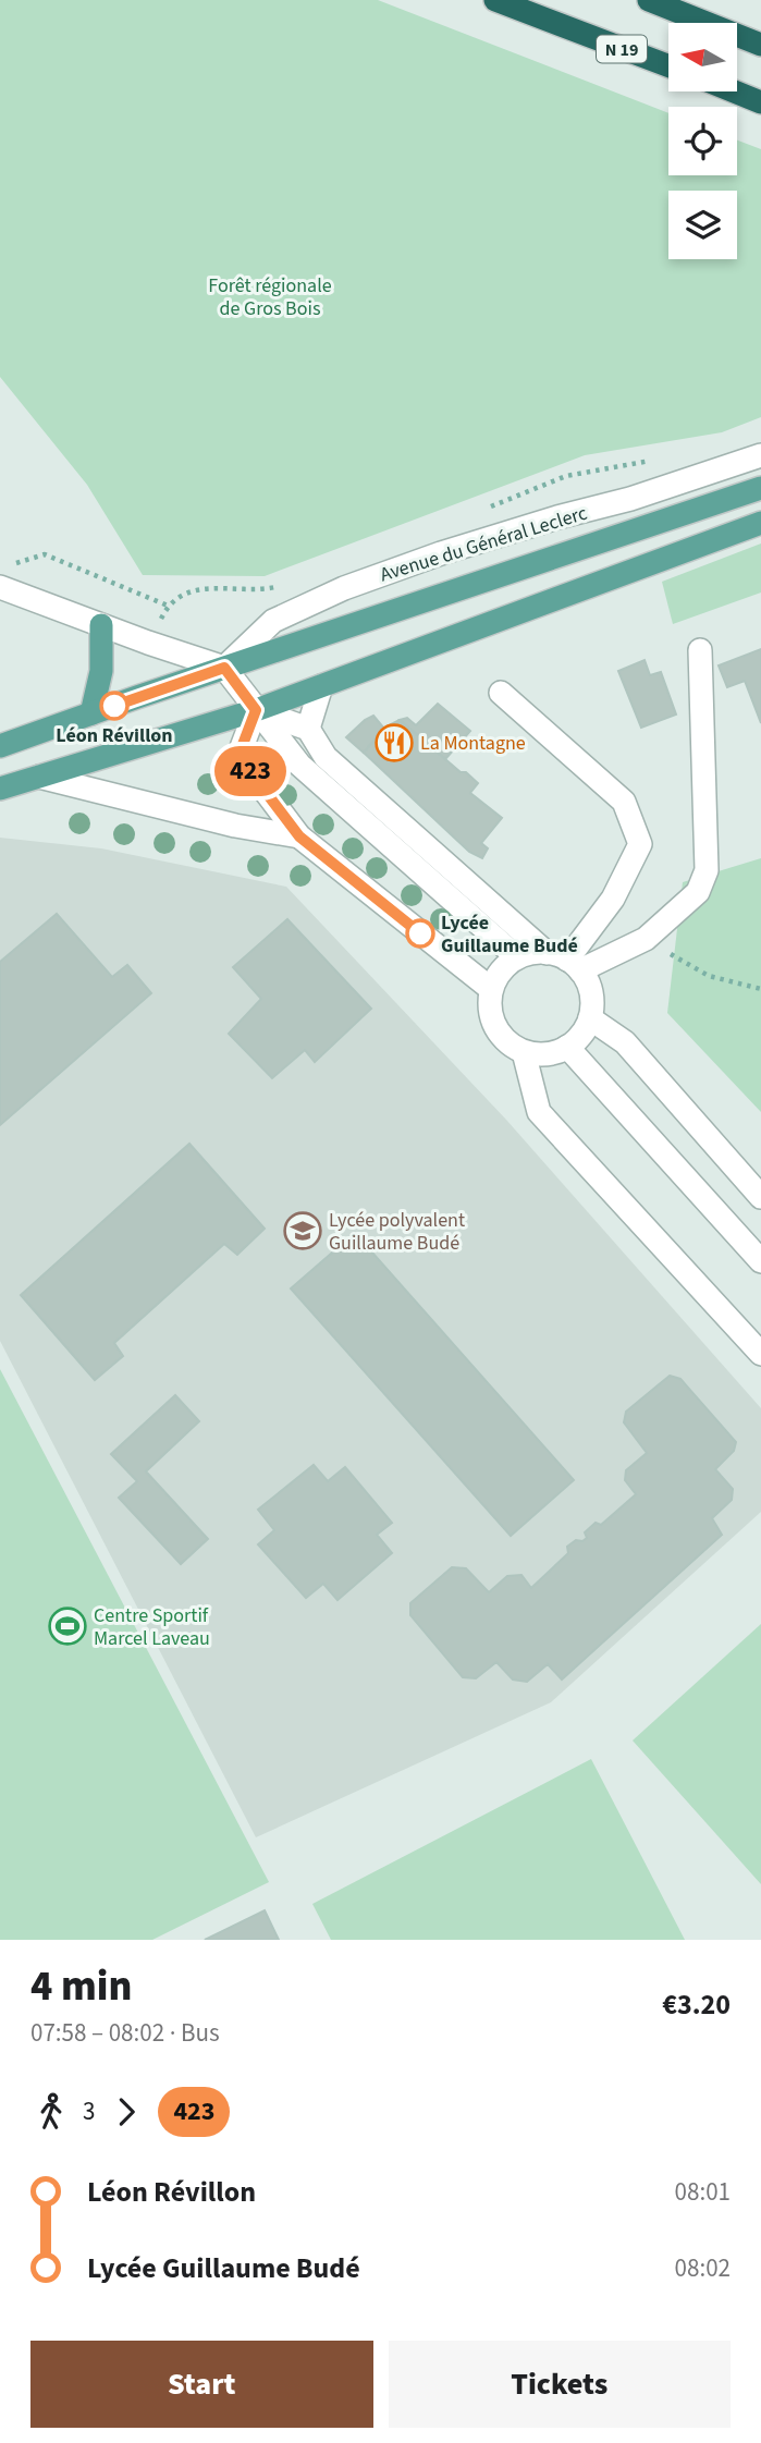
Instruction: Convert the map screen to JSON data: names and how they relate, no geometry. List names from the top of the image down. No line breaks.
{"streets":{"highway":["N 19"],"main road":["Avenue du Général Leclerc"]},"parks":["Forêt régionale de Gros Bois"],"places":{"other":["Léon Révillon","Lycée Guillaume Budé"],"restaurant":["La Montagne"],"school or university":["Lycée polyvalent Guillaume Budé"],"sports":["Centre Sportif Marcel Laveau"]},"lines":["bus line 423"],"north":"left","page":{"on_map":"423","heading":["4 min","07:58 – 08:02 · Bus","€3.20"],"legs":["3","423"],"list":[{"name":"Léon Révillon","value":"08:01"},{"name":"Lycée Guillaume Budé","value":"08:02"}],"buttons":["Start","Tickets"]}}
